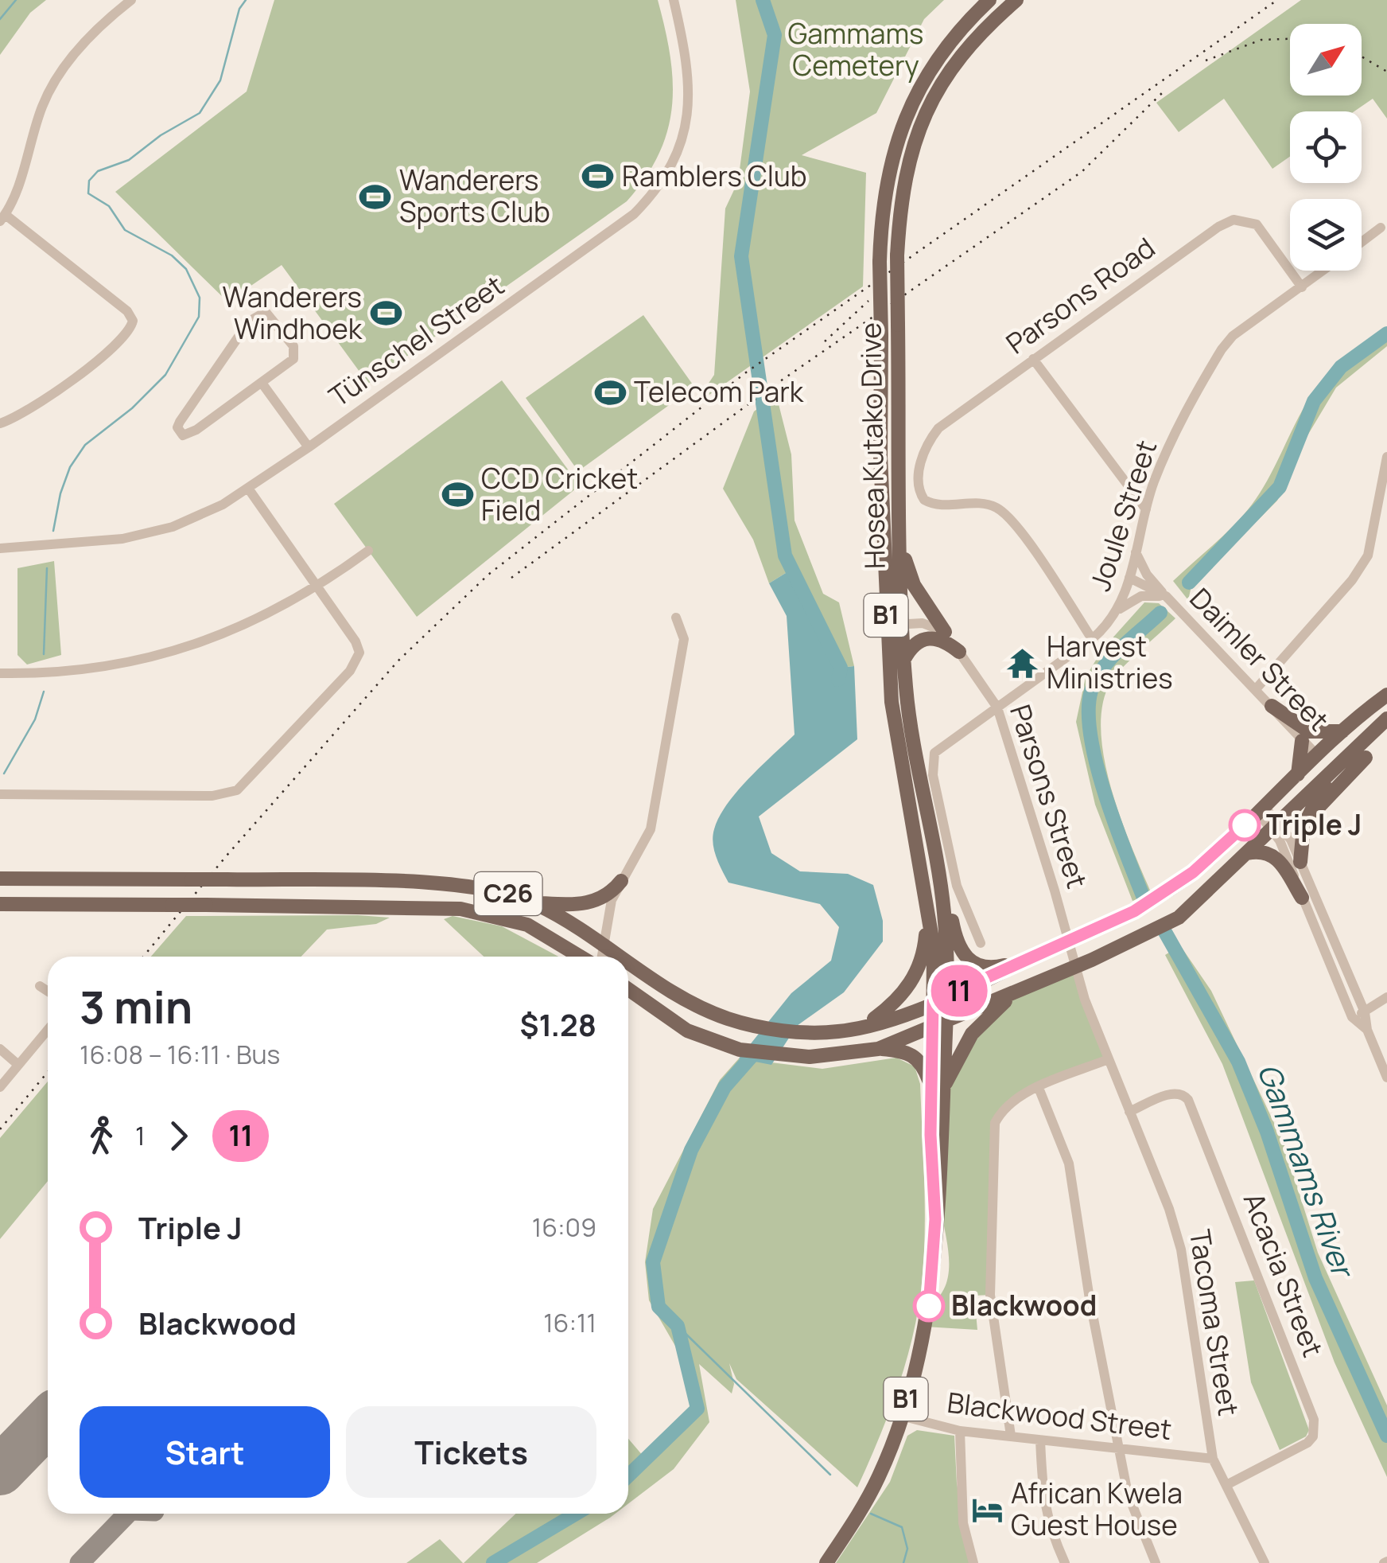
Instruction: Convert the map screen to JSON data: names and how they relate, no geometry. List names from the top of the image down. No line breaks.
{"streets":{"main road":["Hosea Kutako Drive","B1","C26"],"street":["Parsons Road","Tünschel Street","Joule Street","Daimler Street","Parsons Street","Acacia Street","Tacoma Street","Blackwood Street"]},"crossings":[["Parsons Road","Joule Street"],["Hosea Kutako Drive","B1"],["Hosea Kutako Drive","C26"],["Joule Street","Daimler Street"],["Joule Street","Parsons Street"],["B1","C26"],["B1","Blackwood Street"],["Daimler Street","C26"],["Parsons Street","C26"],["Parsons Street","Tacoma Street"],["C26","Tacoma Street"],["Acacia Street","Tacoma Street"],["Tacoma Street","Blackwood Street"]],"water":["Gammams River"],"parks":["Gammams Cemetery"],"places":{"sports":["Ramblers Club","Wanderers Sports Club","Wanderers Windhoek","Telecom Park","CCD Cricket Field"],"temple":["Harvest Ministries"],"other":["Triple J","Blackwood"],"hotel":["African Kwela Guest House"]},"lines":["bus line 11"],"north":"top right","page":{"on_map":"11","heading":["3 min","16:08 – 16:11 · Bus","$1.28"],"legs":["1","11"],"list":[{"name":"Triple J","value":"16:09"},{"name":"Blackwood","value":"16:11"}],"buttons":["Start","Tickets"]}}
